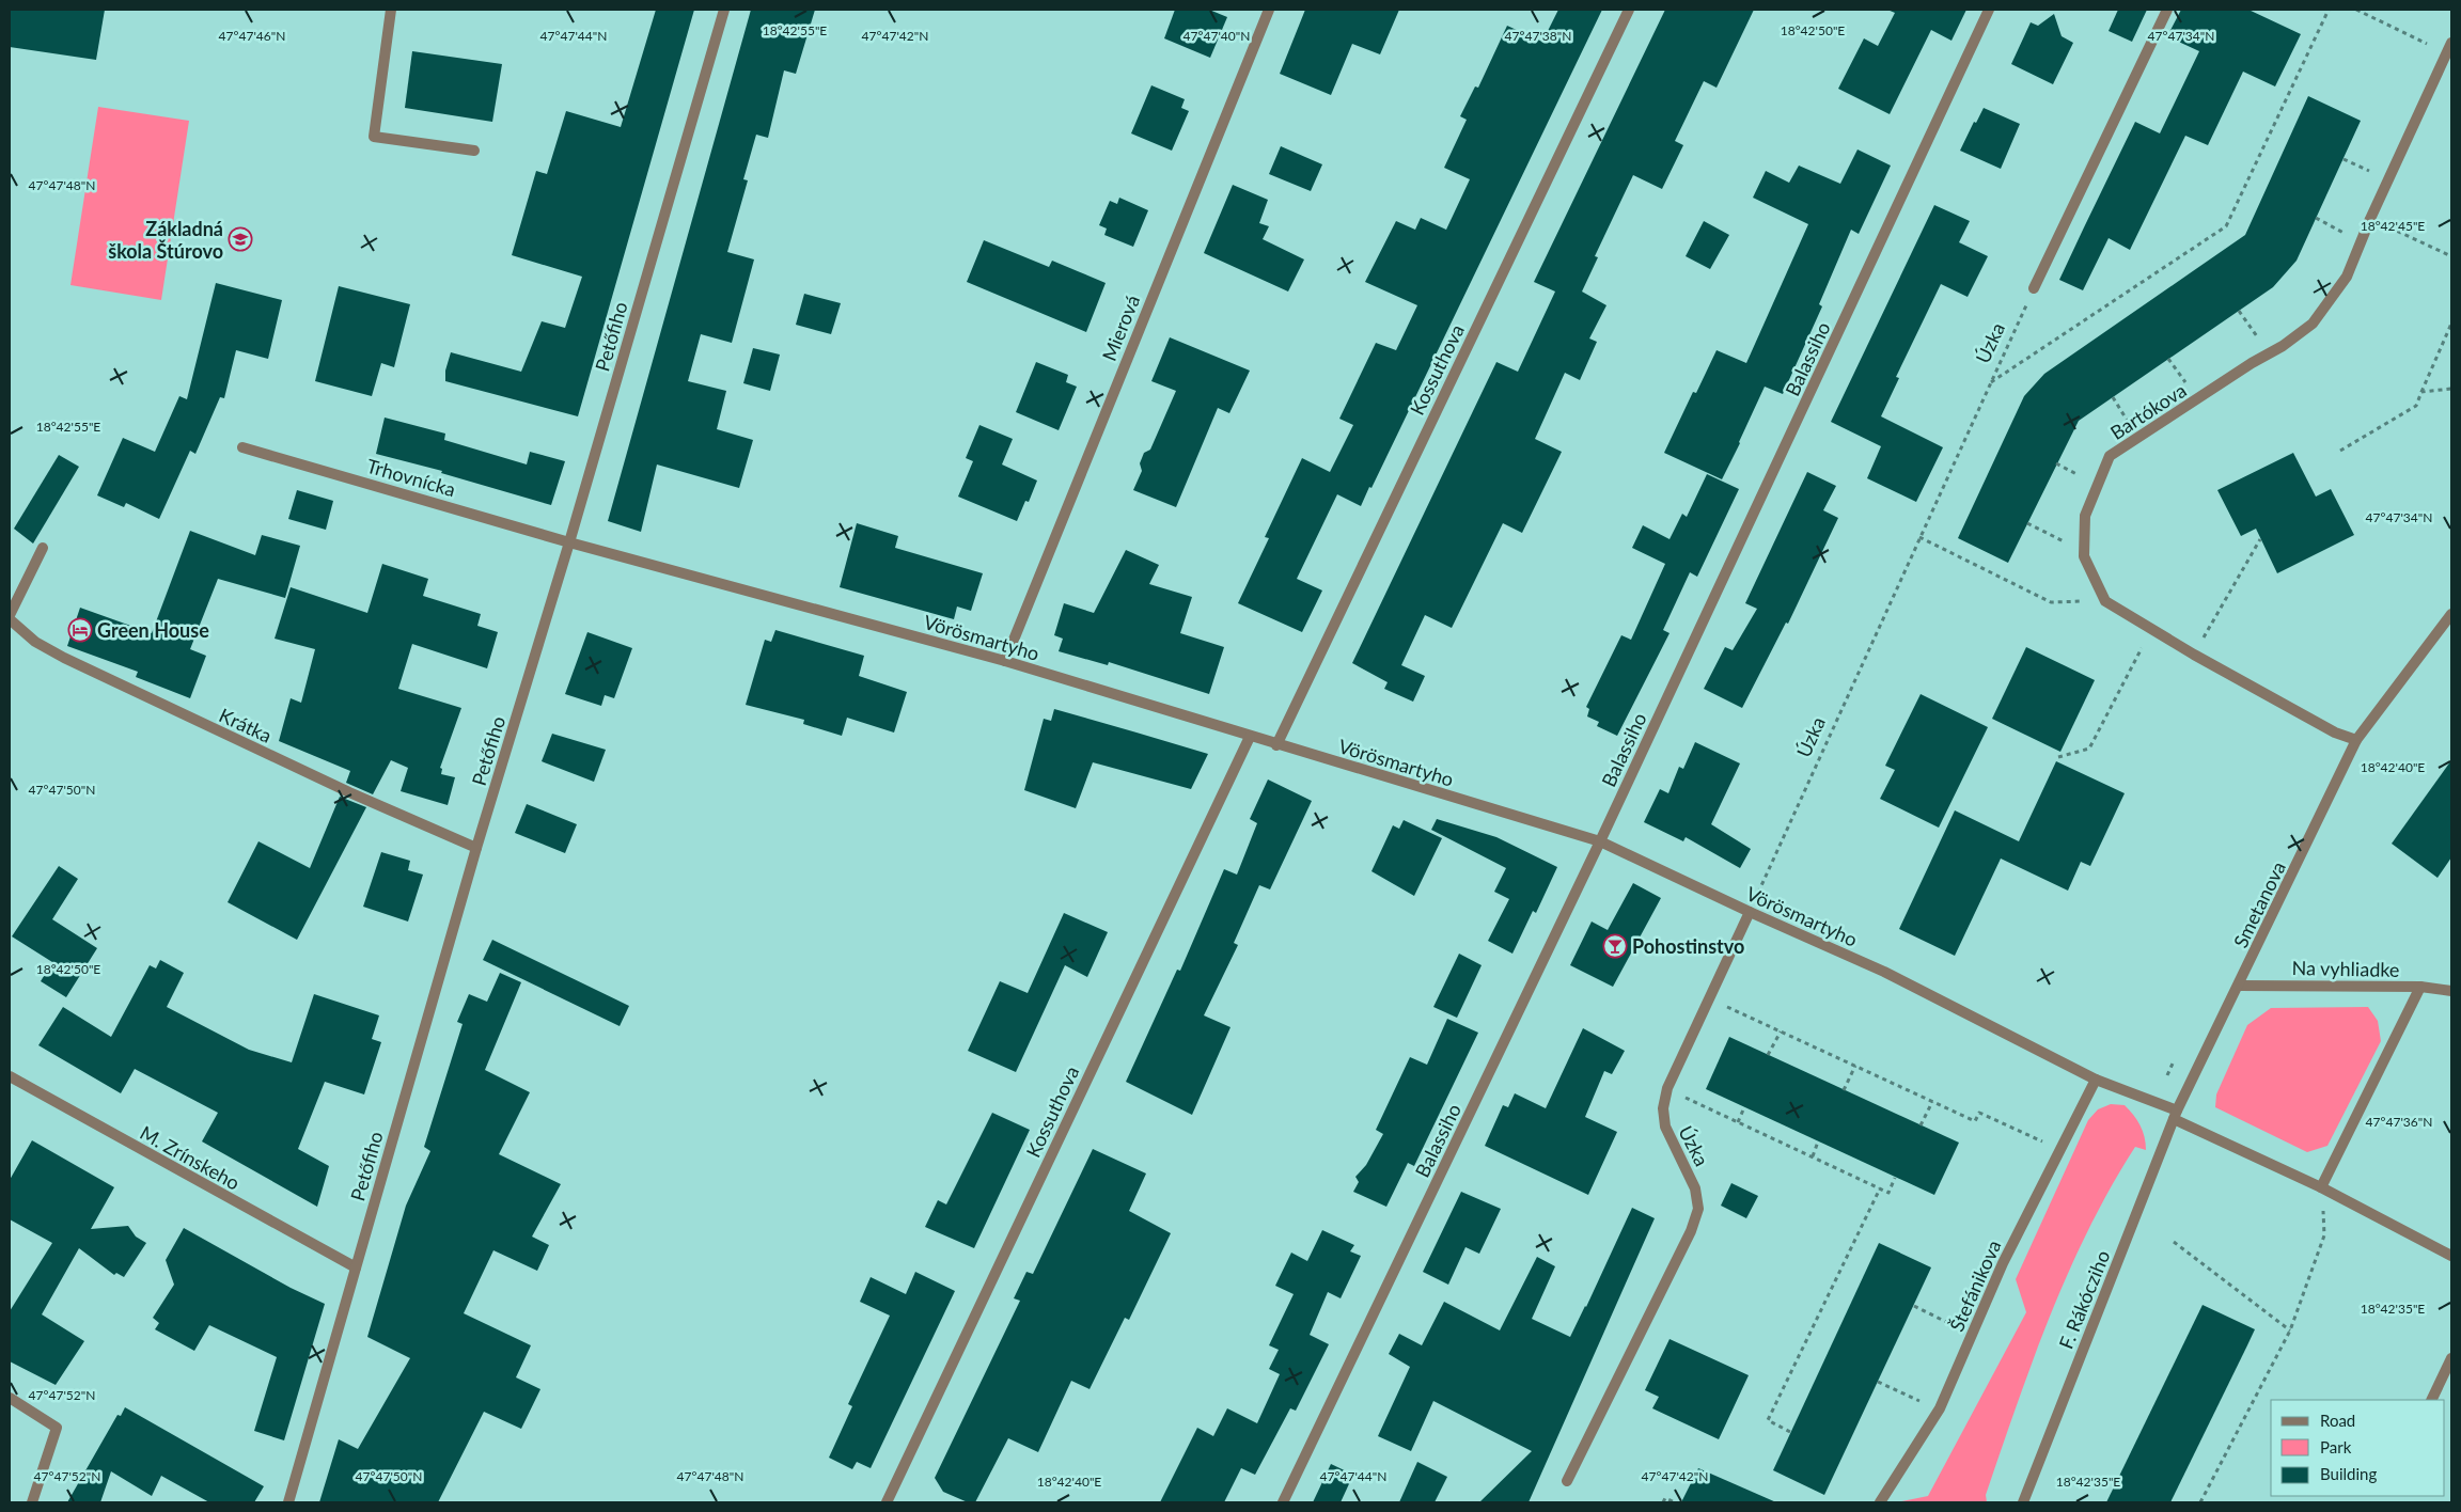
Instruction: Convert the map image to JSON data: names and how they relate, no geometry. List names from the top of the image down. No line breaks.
{"streets":{"street":["Mierová","Petőfiho","Úzka","Balassiho","Kossuthova","Bartókova","Trhovnícka","Vörösmartyho","Krátka","Smetanova","Na vyhliadke","M. Zrínskeho","Štefánikova","F. Rákócziho"]},"crossings":[["Mierová","Vörösmartyho"],["Petőfiho","Trhovnícka"],["Petőfiho","Vörösmartyho"],["Petőfiho","Krátka"],["Petőfiho","M. Zrínskeho"],["Úzka","Vörösmartyho"],["Balassiho","Vörösmartyho"],["Kossuthova","Vörösmartyho"],["Trhovnícka","Vörösmartyho"],["Vörösmartyho","Smetanova"],["Vörösmartyho","Štefánikova"],["Vörösmartyho","F. Rákócziho"],["Smetanova","Na vyhliadke"],["Smetanova","F. Rákócziho"]],"places":{"school or university":["Základná škola Štúrovo"],"hotel":["Green House"],"bar":["Pohostinstvo"]},"legend":["Road","Park","Building"],"coordinates":["18°42'55\"E","18°42'50\"E","47°47'46\"N","47°47'44\"N","47°47'42\"N","47°47'40\"N","47°47'38\"N","47°47'34\"N","47°47'48\"N","18°42'45\"E","18°42'40\"E","47°47'50\"N","47°47'36\"N","18°42'35\"E","47°47'52\"N"]}
